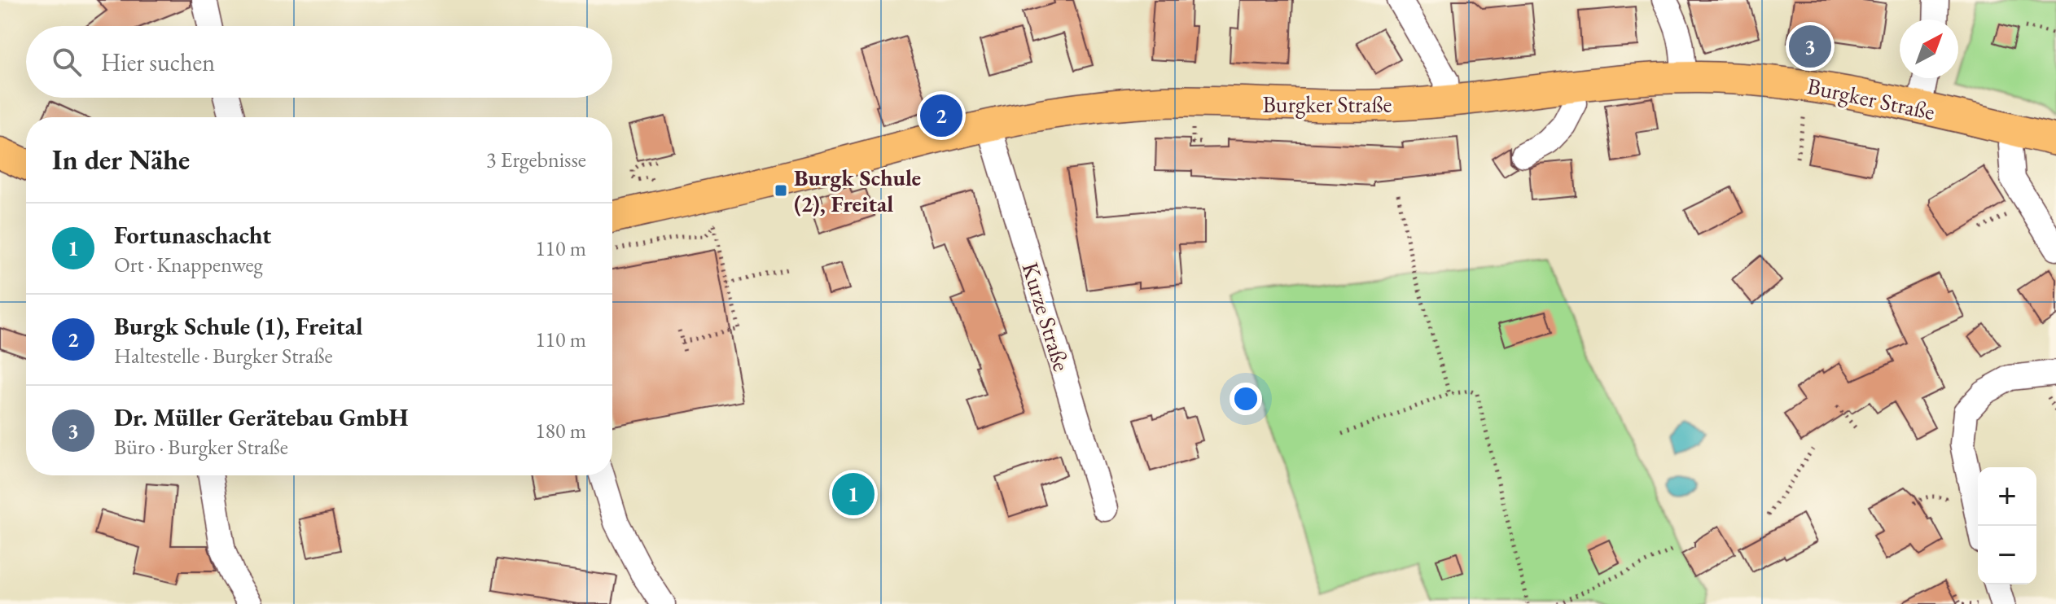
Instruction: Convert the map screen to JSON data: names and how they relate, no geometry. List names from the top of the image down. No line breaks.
{"streets":{"main road":["Burgker Straße"],"street":["Kurze Straße"]},"crossings":[["Burgker Straße","Kurze Straße"]],"places":{"transit":["Burgk Schule (2), Freital"]},"north":"top right","page":{"pins":["3","2","1"],"search":"Hier suchen","heading":["In der Nähe","3 Ergebnisse"],"list":[{"mark":"1","name":"Fortunaschacht","note":"Ort · Knappenweg","value":"110 m"},{"mark":"2","name":"Burgk Schule (1), Freital","note":"Haltestelle · Burgker Straße","value":"110 m"},{"mark":"3","name":"Dr. Müller Gerätebau GmbH","note":"Büro · Burgker Straße","value":"180 m"}],"map_buttons":["+","−"]}}
